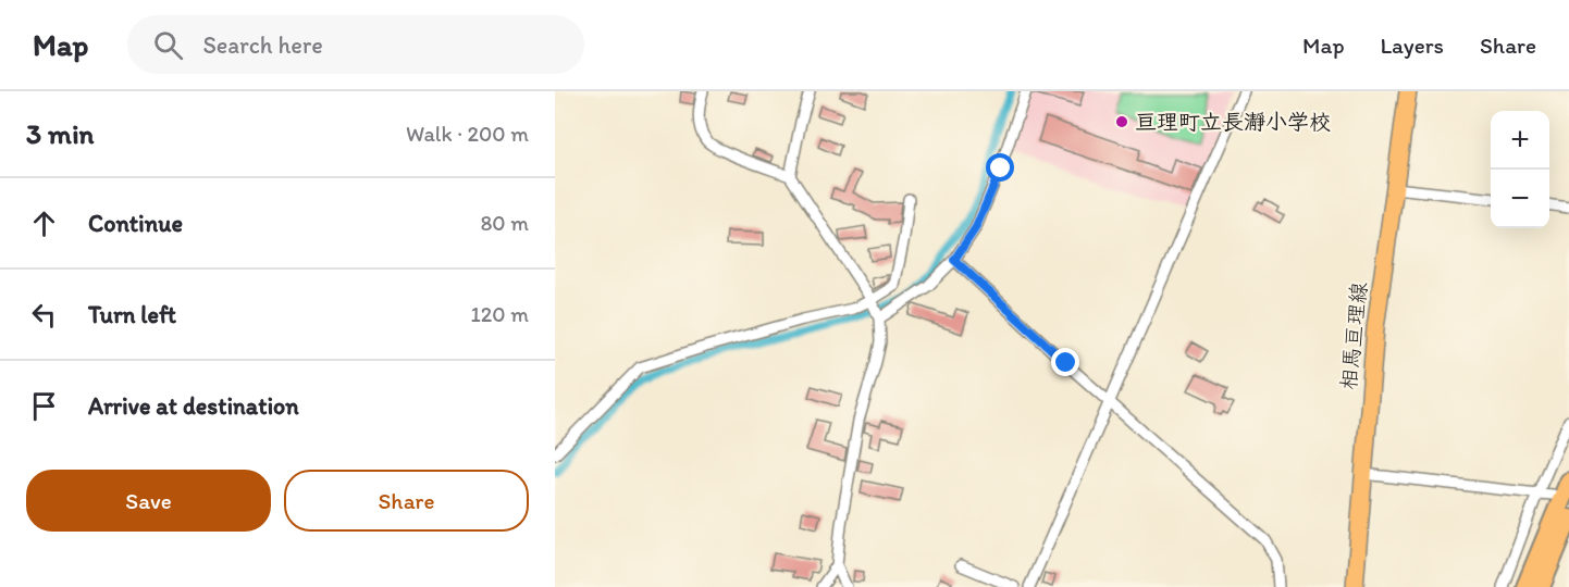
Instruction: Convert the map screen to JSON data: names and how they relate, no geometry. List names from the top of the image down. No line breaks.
{"streets":{"main road":["相馬亘理線"]},"places":["亘理町立長瀞小学校"],"page":{"header":"Map","search":"Search here","nav":["Map","Layers","Share"],"heading":["3 min","Walk · 200 m"],"map_buttons":["+","−"],"list":[["Continue","80 m"],["Turn left","120 m"],"Arrive at destination"],"buttons":["Save","Share"]}}
